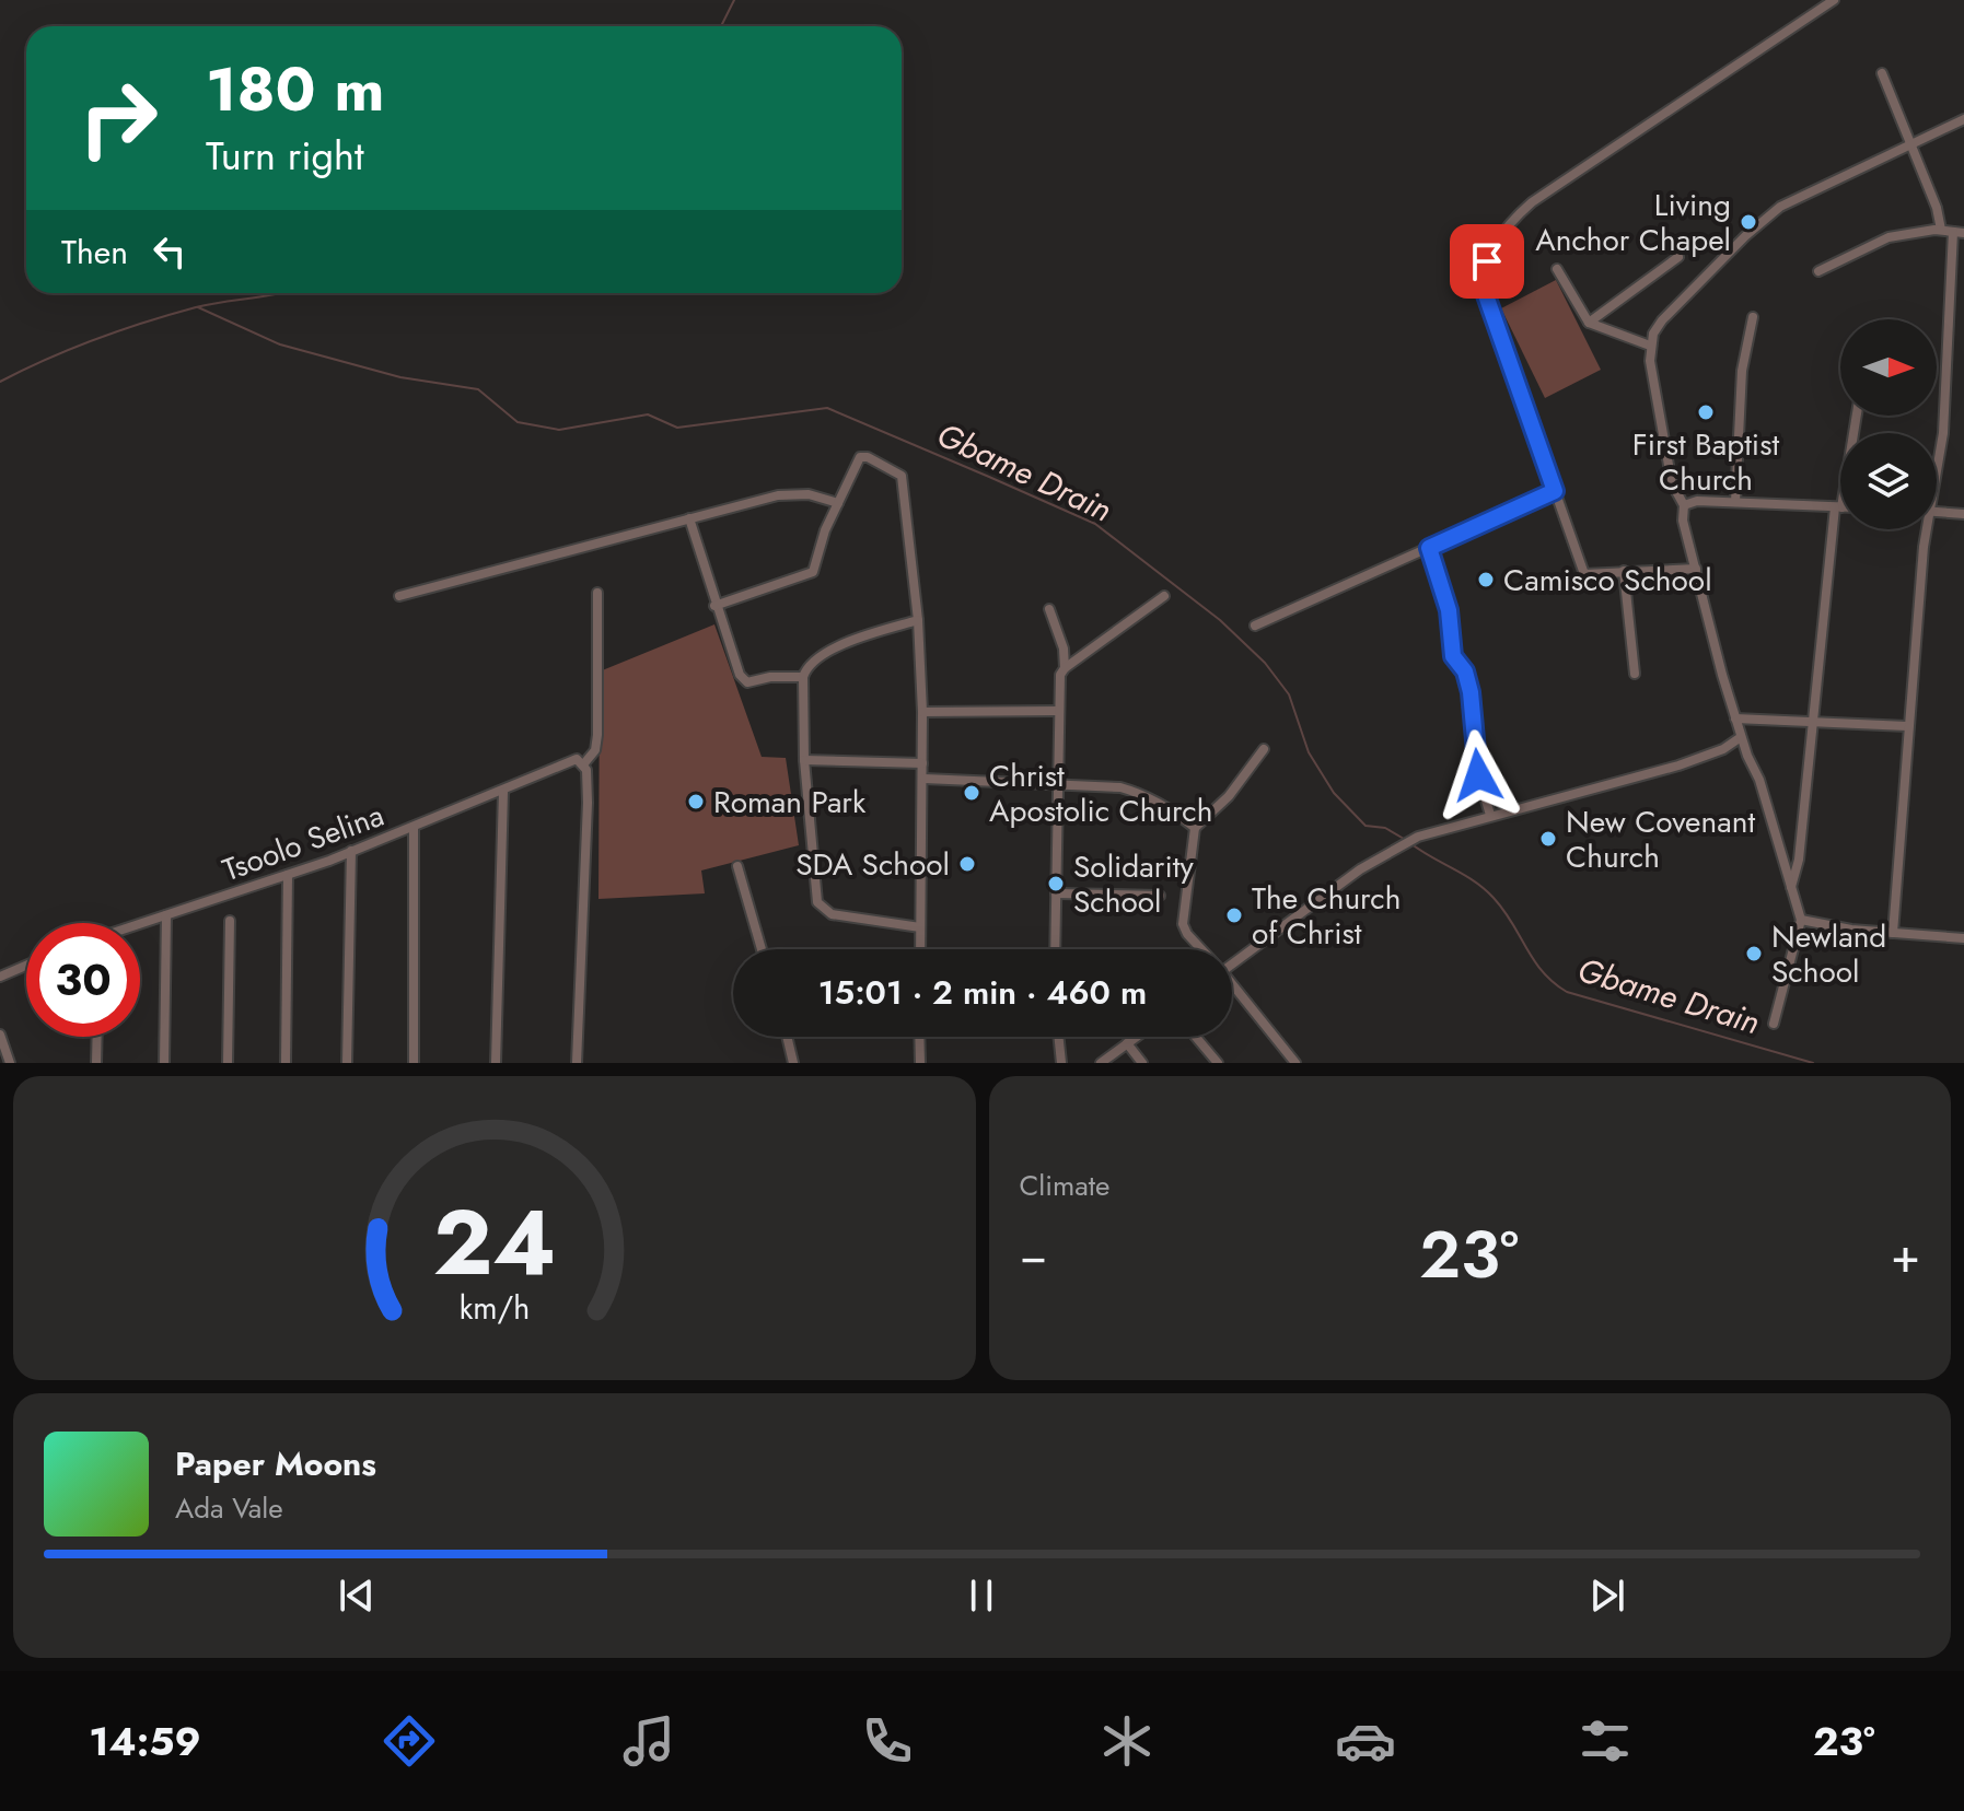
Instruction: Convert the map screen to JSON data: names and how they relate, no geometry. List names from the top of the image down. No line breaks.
{"streets":{"street":["Tsoolo Selina"]},"water":["Gbame Drain"],"places":["Living Anchor Chapel","First Baptist Church","Camisco School","Christ Apostolic Church","Roman Park","New Covenant Church","SDA School","Solidarity School","The Church of Christ","Newland School"],"north":"right","page":{"turn":["180 m","Turn right"],"then":"Then","limit":"30","trip":"15:01 · 2 min · 460 m","tile":"Climate","heat":["−","23°","+"],"song":["Paper Moons","Ada Vale"],"tabs":["14:59","23°"],"gauge":["24","km/h"]}}
